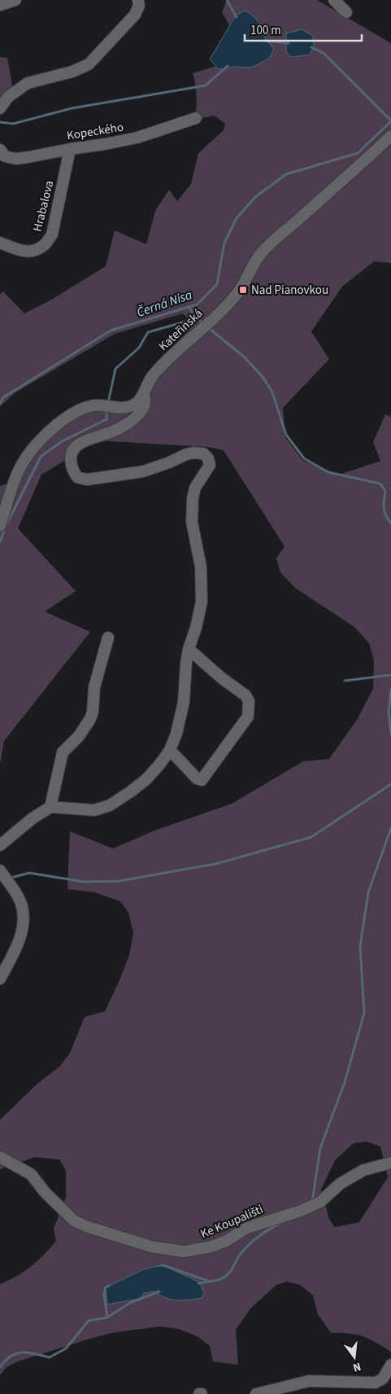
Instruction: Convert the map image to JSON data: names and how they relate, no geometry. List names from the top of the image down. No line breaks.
{"streets":{"street":["Kopeckého","Hrabalova","Kateřinská","Ke Koupališti"]},"crossings":[["Kopeckého","Hrabalova"]],"water":["Černá Nisa"],"places":{"transit":["Nad Pianovkou"]},"scale_bar":"100 m","north":"bottom"}
